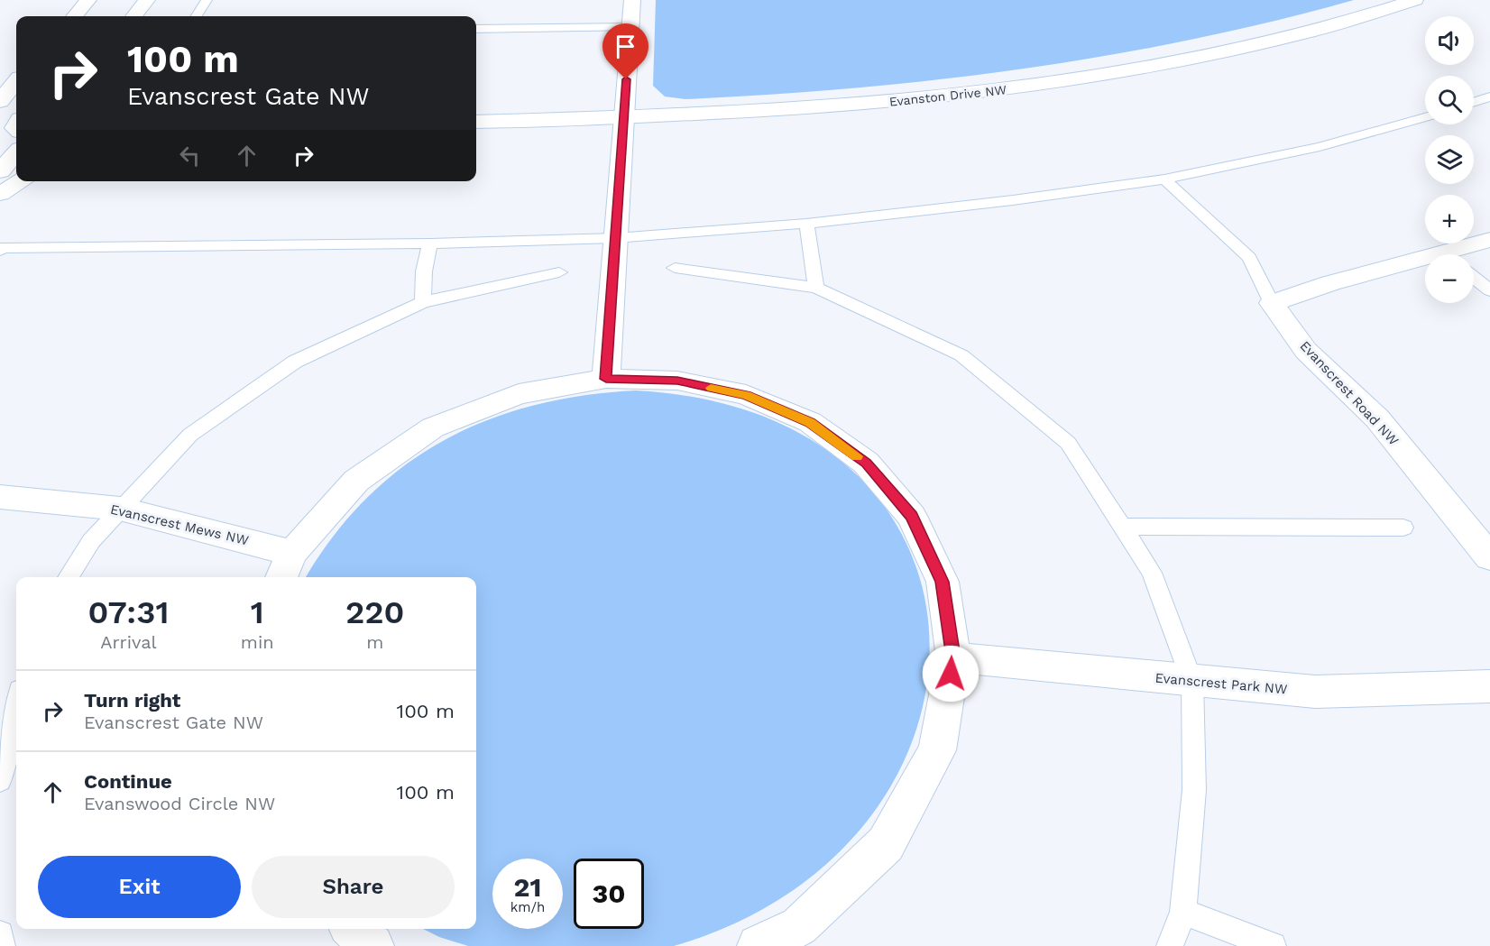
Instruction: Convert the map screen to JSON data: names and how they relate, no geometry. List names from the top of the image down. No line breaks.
{"streets":{"street":["Evanston Drive NW","Evanscrest Road NW","Evanscrest Mews NW","Evanscrest Park NW"]},"page":{"map_buttons":["+","−"],"turn":["100 m","Evanscrest Gate NW"],"eta":["07:31","Arrival","1","min","220","m"],"list":[{"name":"Turn right","note":"Evanscrest Gate NW","value":"100 m"},{"name":"Continue","note":"Evanswood Circle NW","value":"100 m"}],"buttons":["Exit","Share"],"speed":"21 km/h","limit":"30"}}
